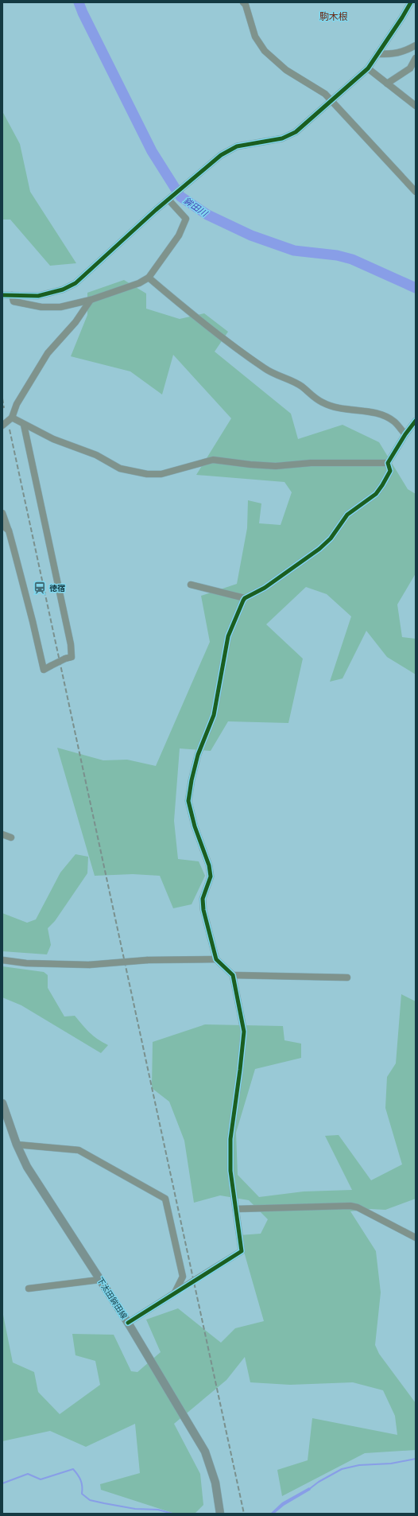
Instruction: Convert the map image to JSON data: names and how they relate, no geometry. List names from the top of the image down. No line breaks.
{"streets":{"main road":["下太田鉾田線"]},"districts":["駒木根"],"water":["鉾田川"],"places":{"station":["徳宿"]}}
